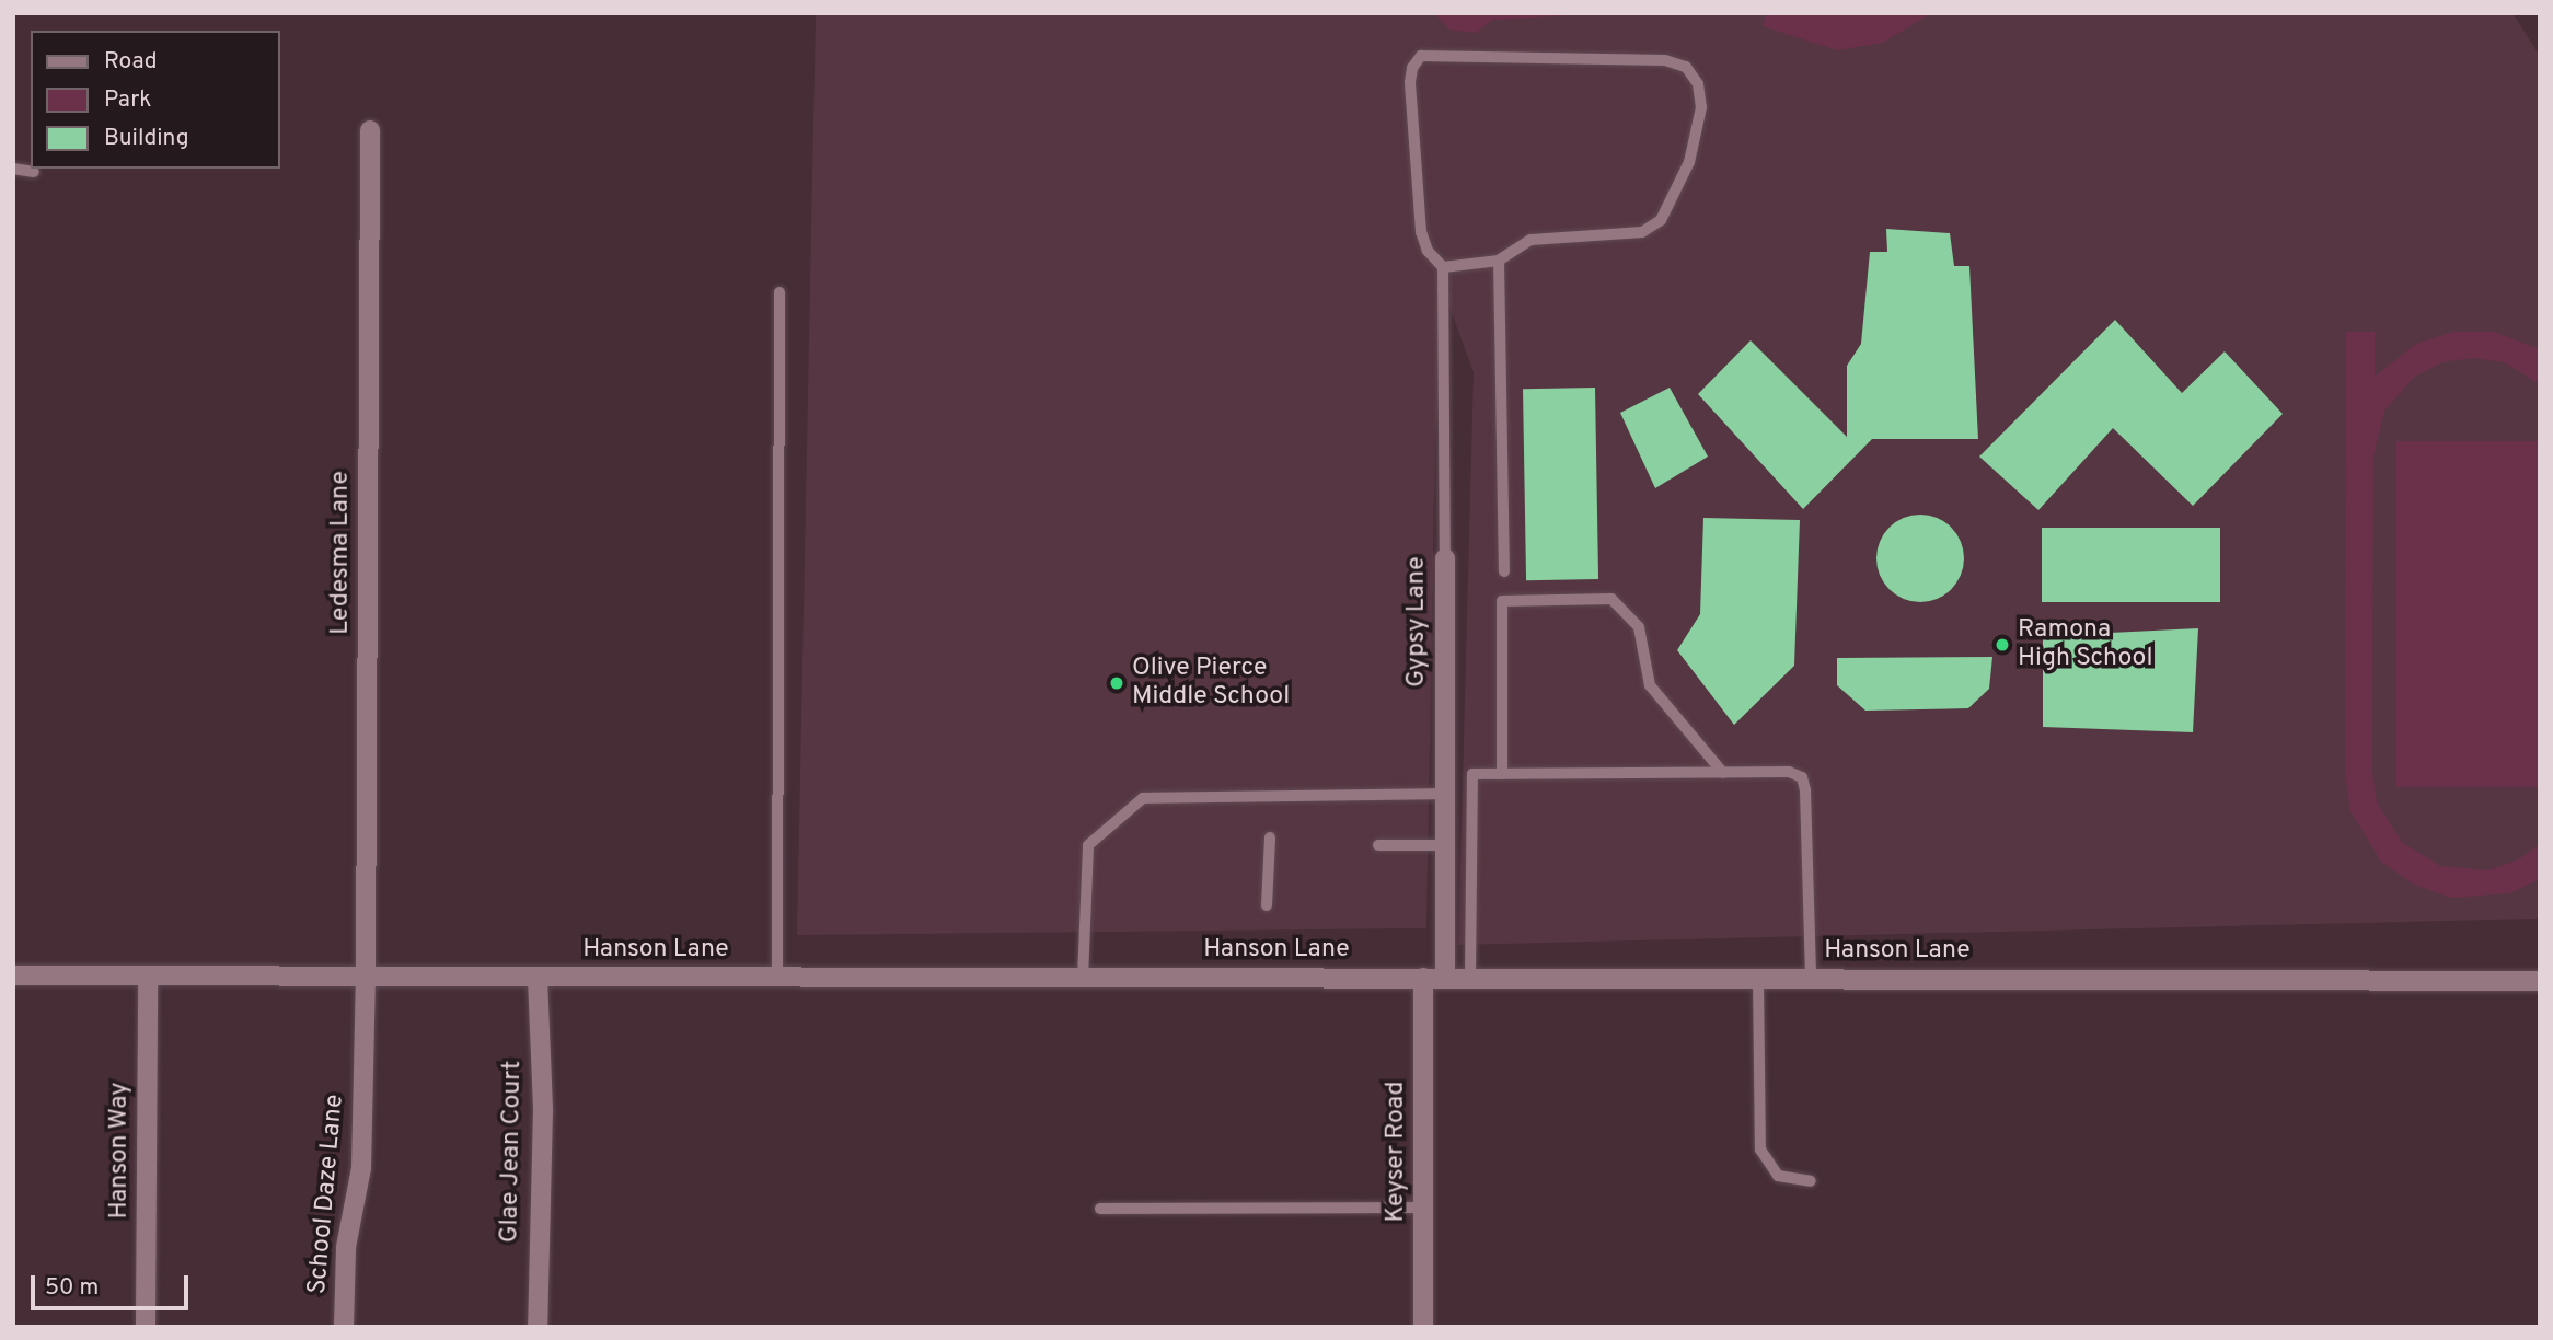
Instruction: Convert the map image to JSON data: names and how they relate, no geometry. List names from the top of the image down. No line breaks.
{"streets":{"street":["Ledesma Lane","Gypsy Lane","Hanson Lane","Hanson Way","Glae Jean Court","Keyser Road","School Daze Lane"]},"crossings":[["Ledesma Lane","Hanson Lane"],["Ledesma Lane","School Daze Lane"],["Gypsy Lane","Hanson Lane"],["Hanson Lane","Hanson Way"],["Hanson Lane","Glae Jean Court"],["Hanson Lane","Keyser Road"],["Hanson Lane","School Daze Lane"]],"places":["Ramona High School","Olive Pierce Middle School"],"legend":["Road","Park","Building"],"scale_bar":"50 m"}
